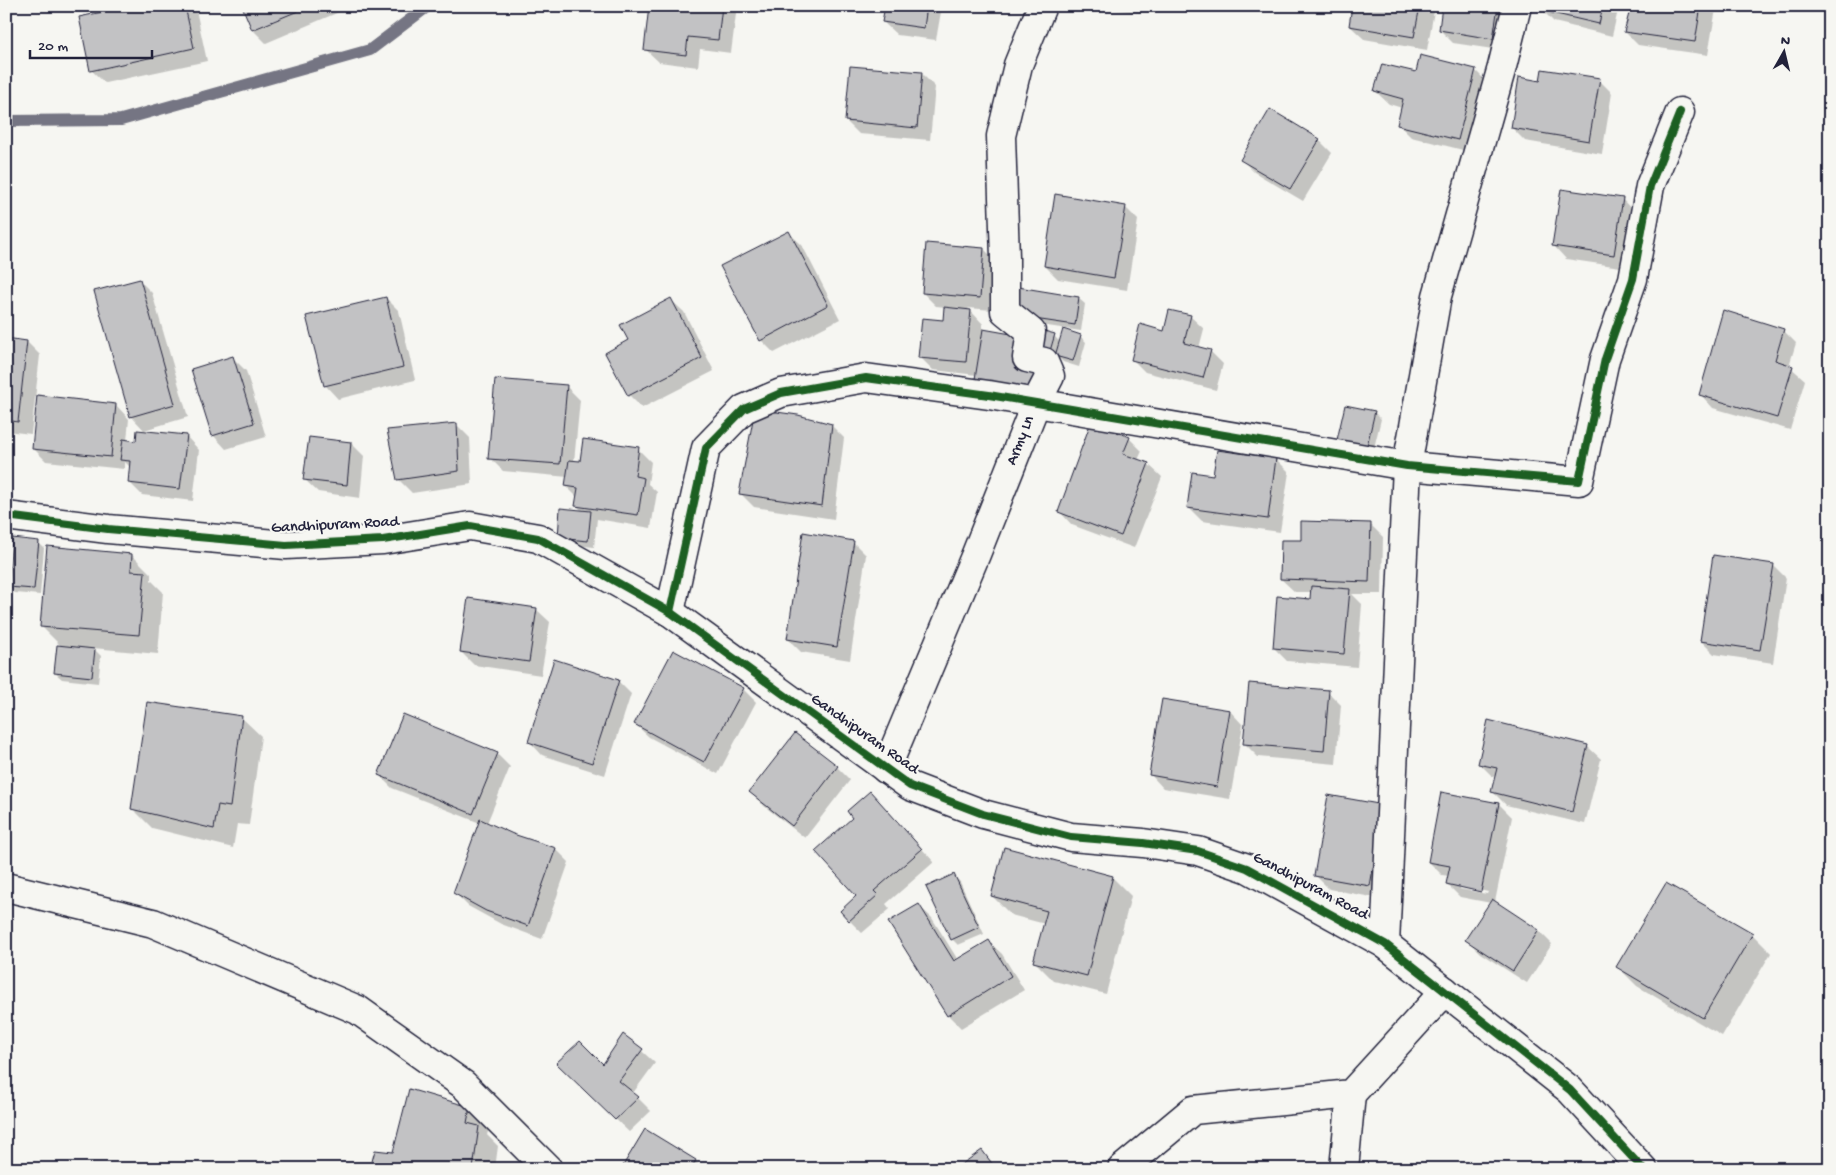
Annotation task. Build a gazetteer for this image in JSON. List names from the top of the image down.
{
  "streets": {
    "street": ["Army Ln", "Gandhipuram Road"]
  },
  "crossings": [
    ["Army Ln", "Gandhipuram Road"]
  ],
  "scale_bar": "20 m",
  "north": "top"
}
